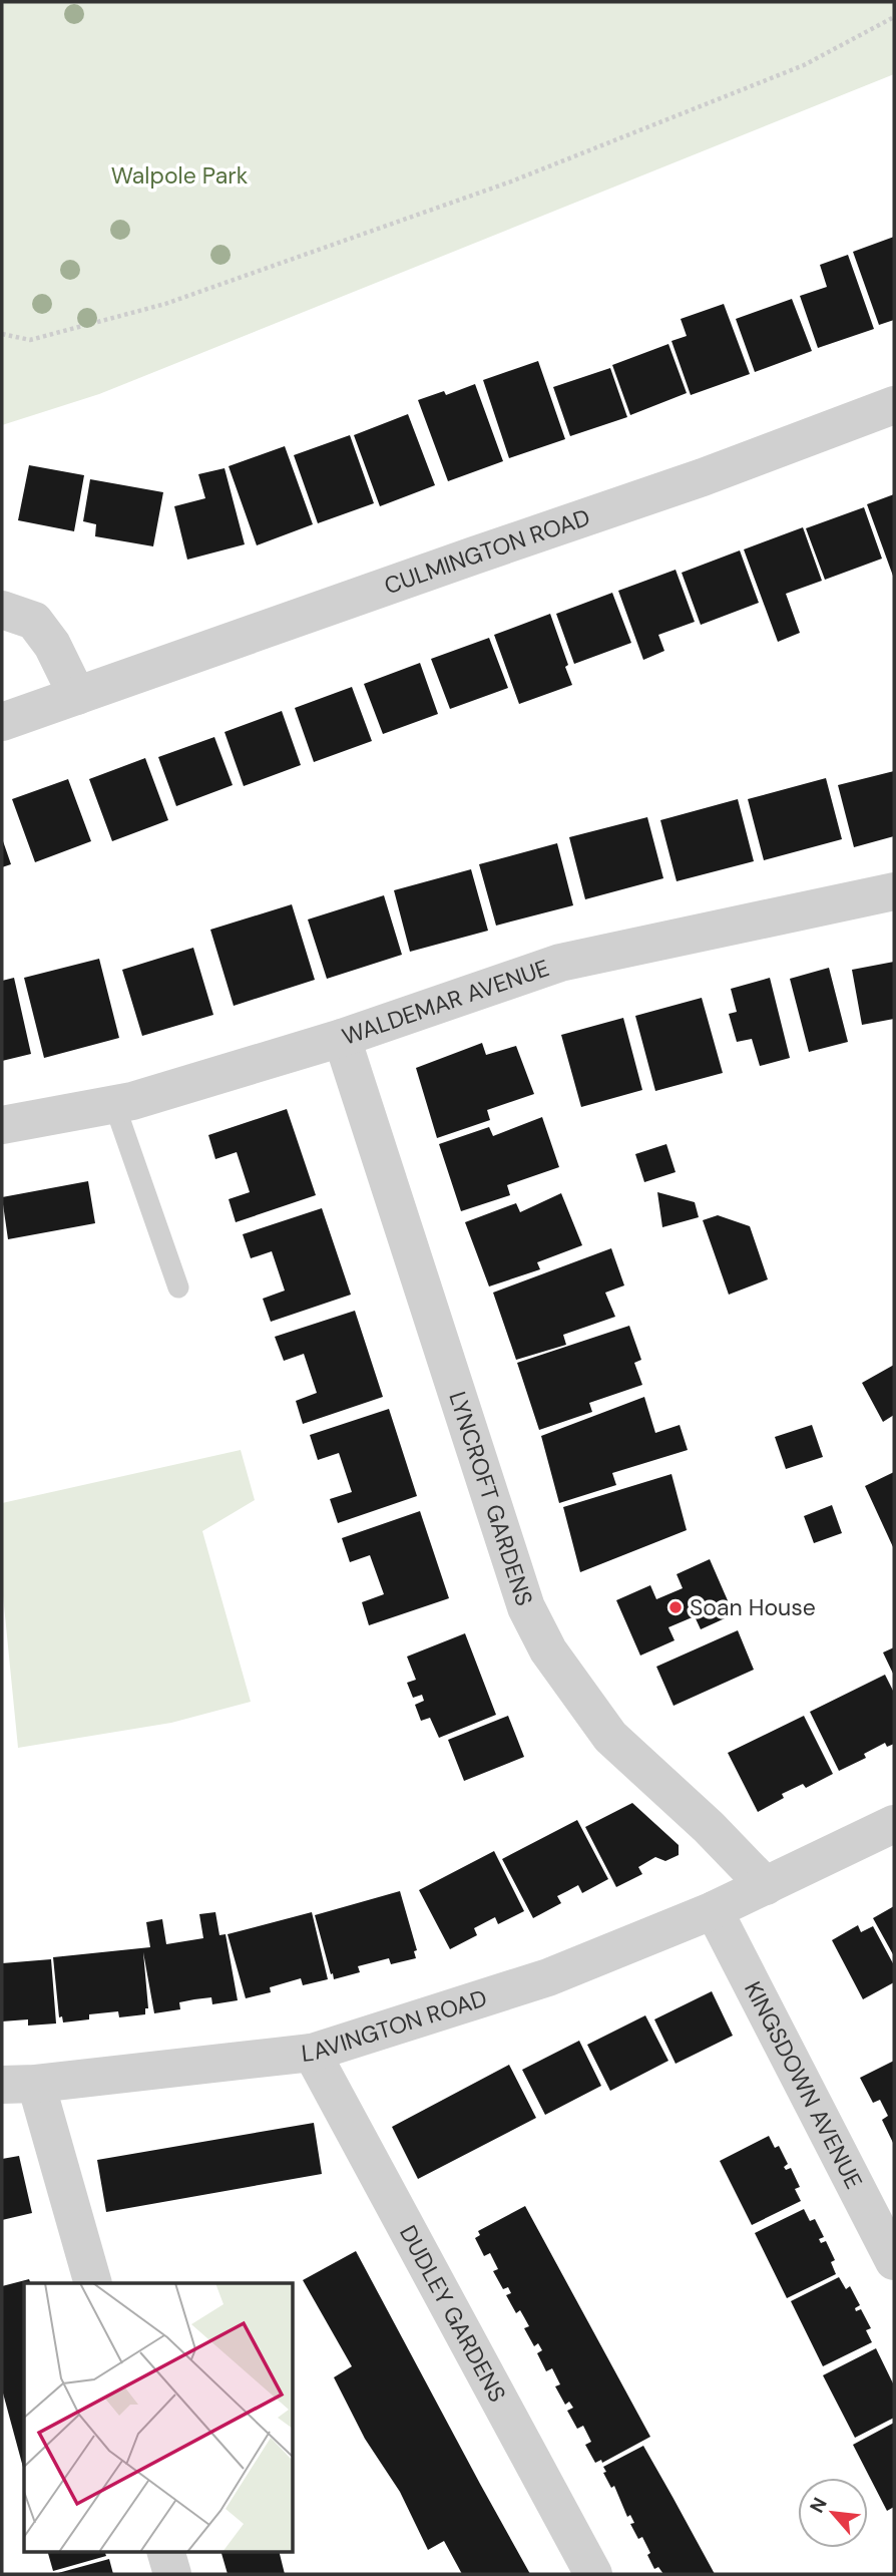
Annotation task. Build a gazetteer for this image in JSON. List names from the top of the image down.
{
  "streets": {
    "street": [
      "CULMINGTON ROAD",
      "WALDEMAR AVENUE",
      "LYNCROFT GARDENS",
      "LAVINGTON ROAD",
      "KINGSDOWN AVENUE",
      "DUDLEY GARDENS"
    ]
  },
  "crossings": [
    ["WALDEMAR AVENUE", "LYNCROFT GARDENS"],
    ["LYNCROFT GARDENS", "LAVINGTON ROAD"],
    ["LAVINGTON ROAD", "KINGSDOWN AVENUE"],
    ["LAVINGTON ROAD", "DUDLEY GARDENS"]
  ],
  "parks": ["Walpole Park"],
  "places": ["Soan House"],
  "north": "top left"
}
